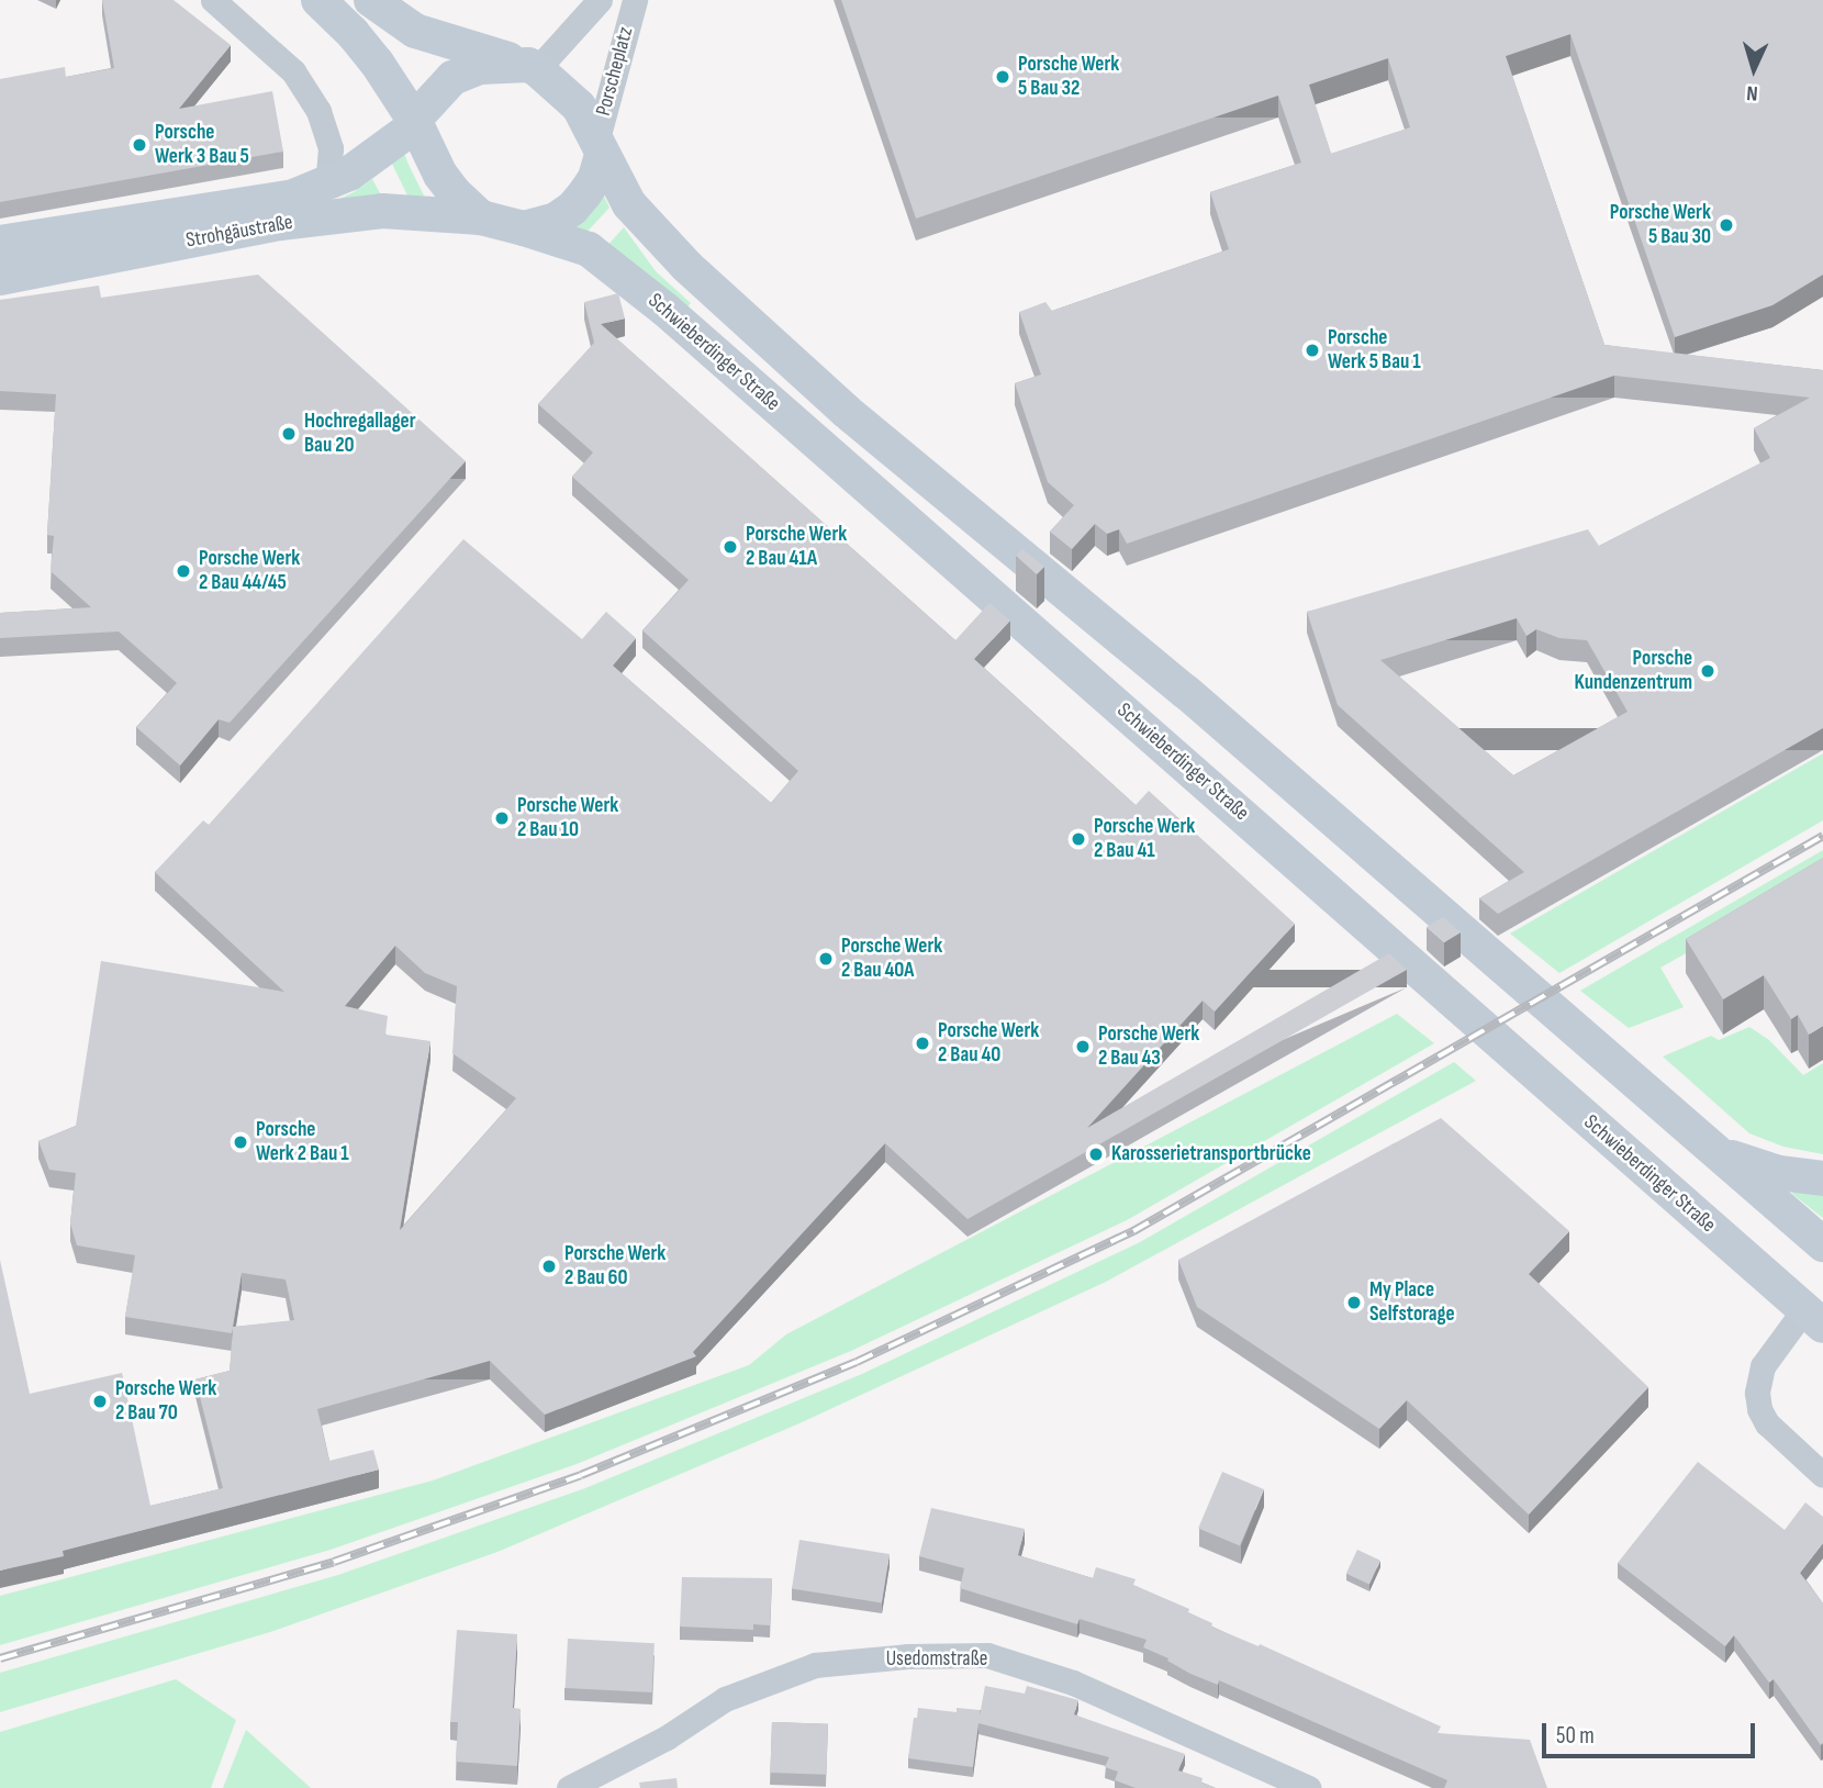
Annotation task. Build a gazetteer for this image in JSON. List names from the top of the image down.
{
  "streets": {
    "main road": ["Porscheplatz", "Strohgäustraße", "Schwieberdinger Straße"],
    "street": ["Usedomstraße"]
  },
  "crossings": [
    ["Porscheplatz", "Strohgäustraße"],
    ["Porscheplatz", "Schwieberdinger Straße"],
    ["Strohgäustraße", "Schwieberdinger Straße"]
  ],
  "places": [
    "Porsche Werk 5 Bau 32",
    "Porsche Werk 3 Bau 5",
    "Porsche Werk 5 Bau 30",
    "Porsche Werk 5 Bau 1",
    "Hochregallager Bau 20",
    "Porsche Werk 2 Bau 41A",
    "Porsche Werk 2 Bau 44/45",
    "Porsche Kundenzentrum",
    "Porsche Werk 2 Bau 10",
    "Porsche Werk 2 Bau 41",
    "Porsche Werk 2 Bau 40A",
    "Porsche Werk 2 Bau 40",
    "Porsche Werk 2 Bau 43",
    "Porsche Werk 2 Bau 1",
    "Karosserietransportbrücke",
    "Porsche Werk 2 Bau 60",
    "My Place Selfstorage",
    "Porsche Werk 2 Bau 70"
  ],
  "scale_bar": "50 m",
  "north": "bottom"
}
